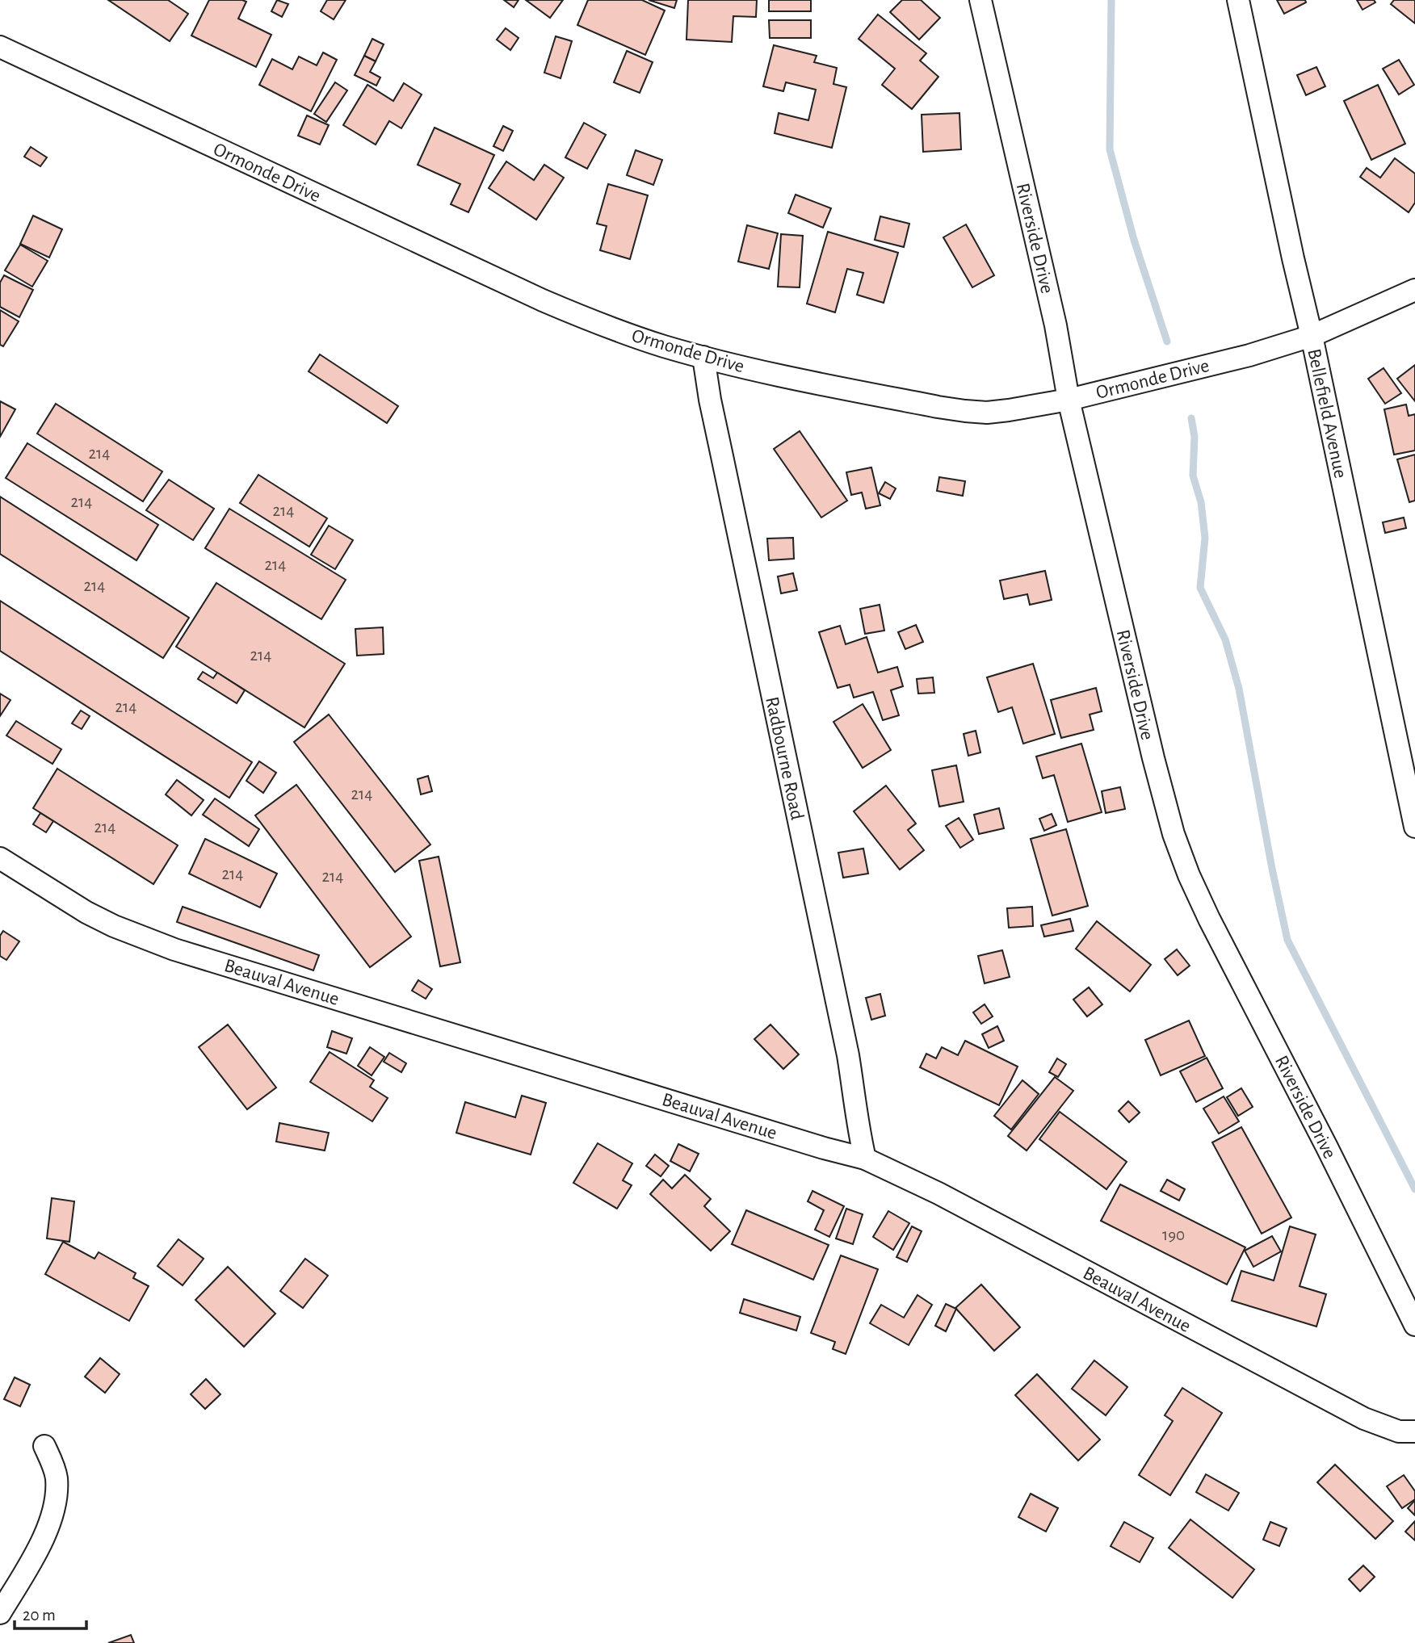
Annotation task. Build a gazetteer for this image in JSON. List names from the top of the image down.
{
  "streets": {
    "street": [
      "Ormonde Drive",
      "Riverside Drive",
      "Bellefield Avenue",
      "Radbourne Road",
      "Beauval Avenue"
    ]
  },
  "crossings": [
    ["Ormonde Drive", "Riverside Drive"],
    ["Ormonde Drive", "Bellefield Avenue"],
    ["Ormonde Drive", "Radbourne Road"],
    ["Radbourne Road", "Beauval Avenue"]
  ],
  "house_numbers": [
    "214",
    "214",
    "214",
    "214",
    "214",
    "214",
    "214",
    "214",
    "214",
    "214",
    "214",
    "190"
  ],
  "scale_bar": "20 m"
}
